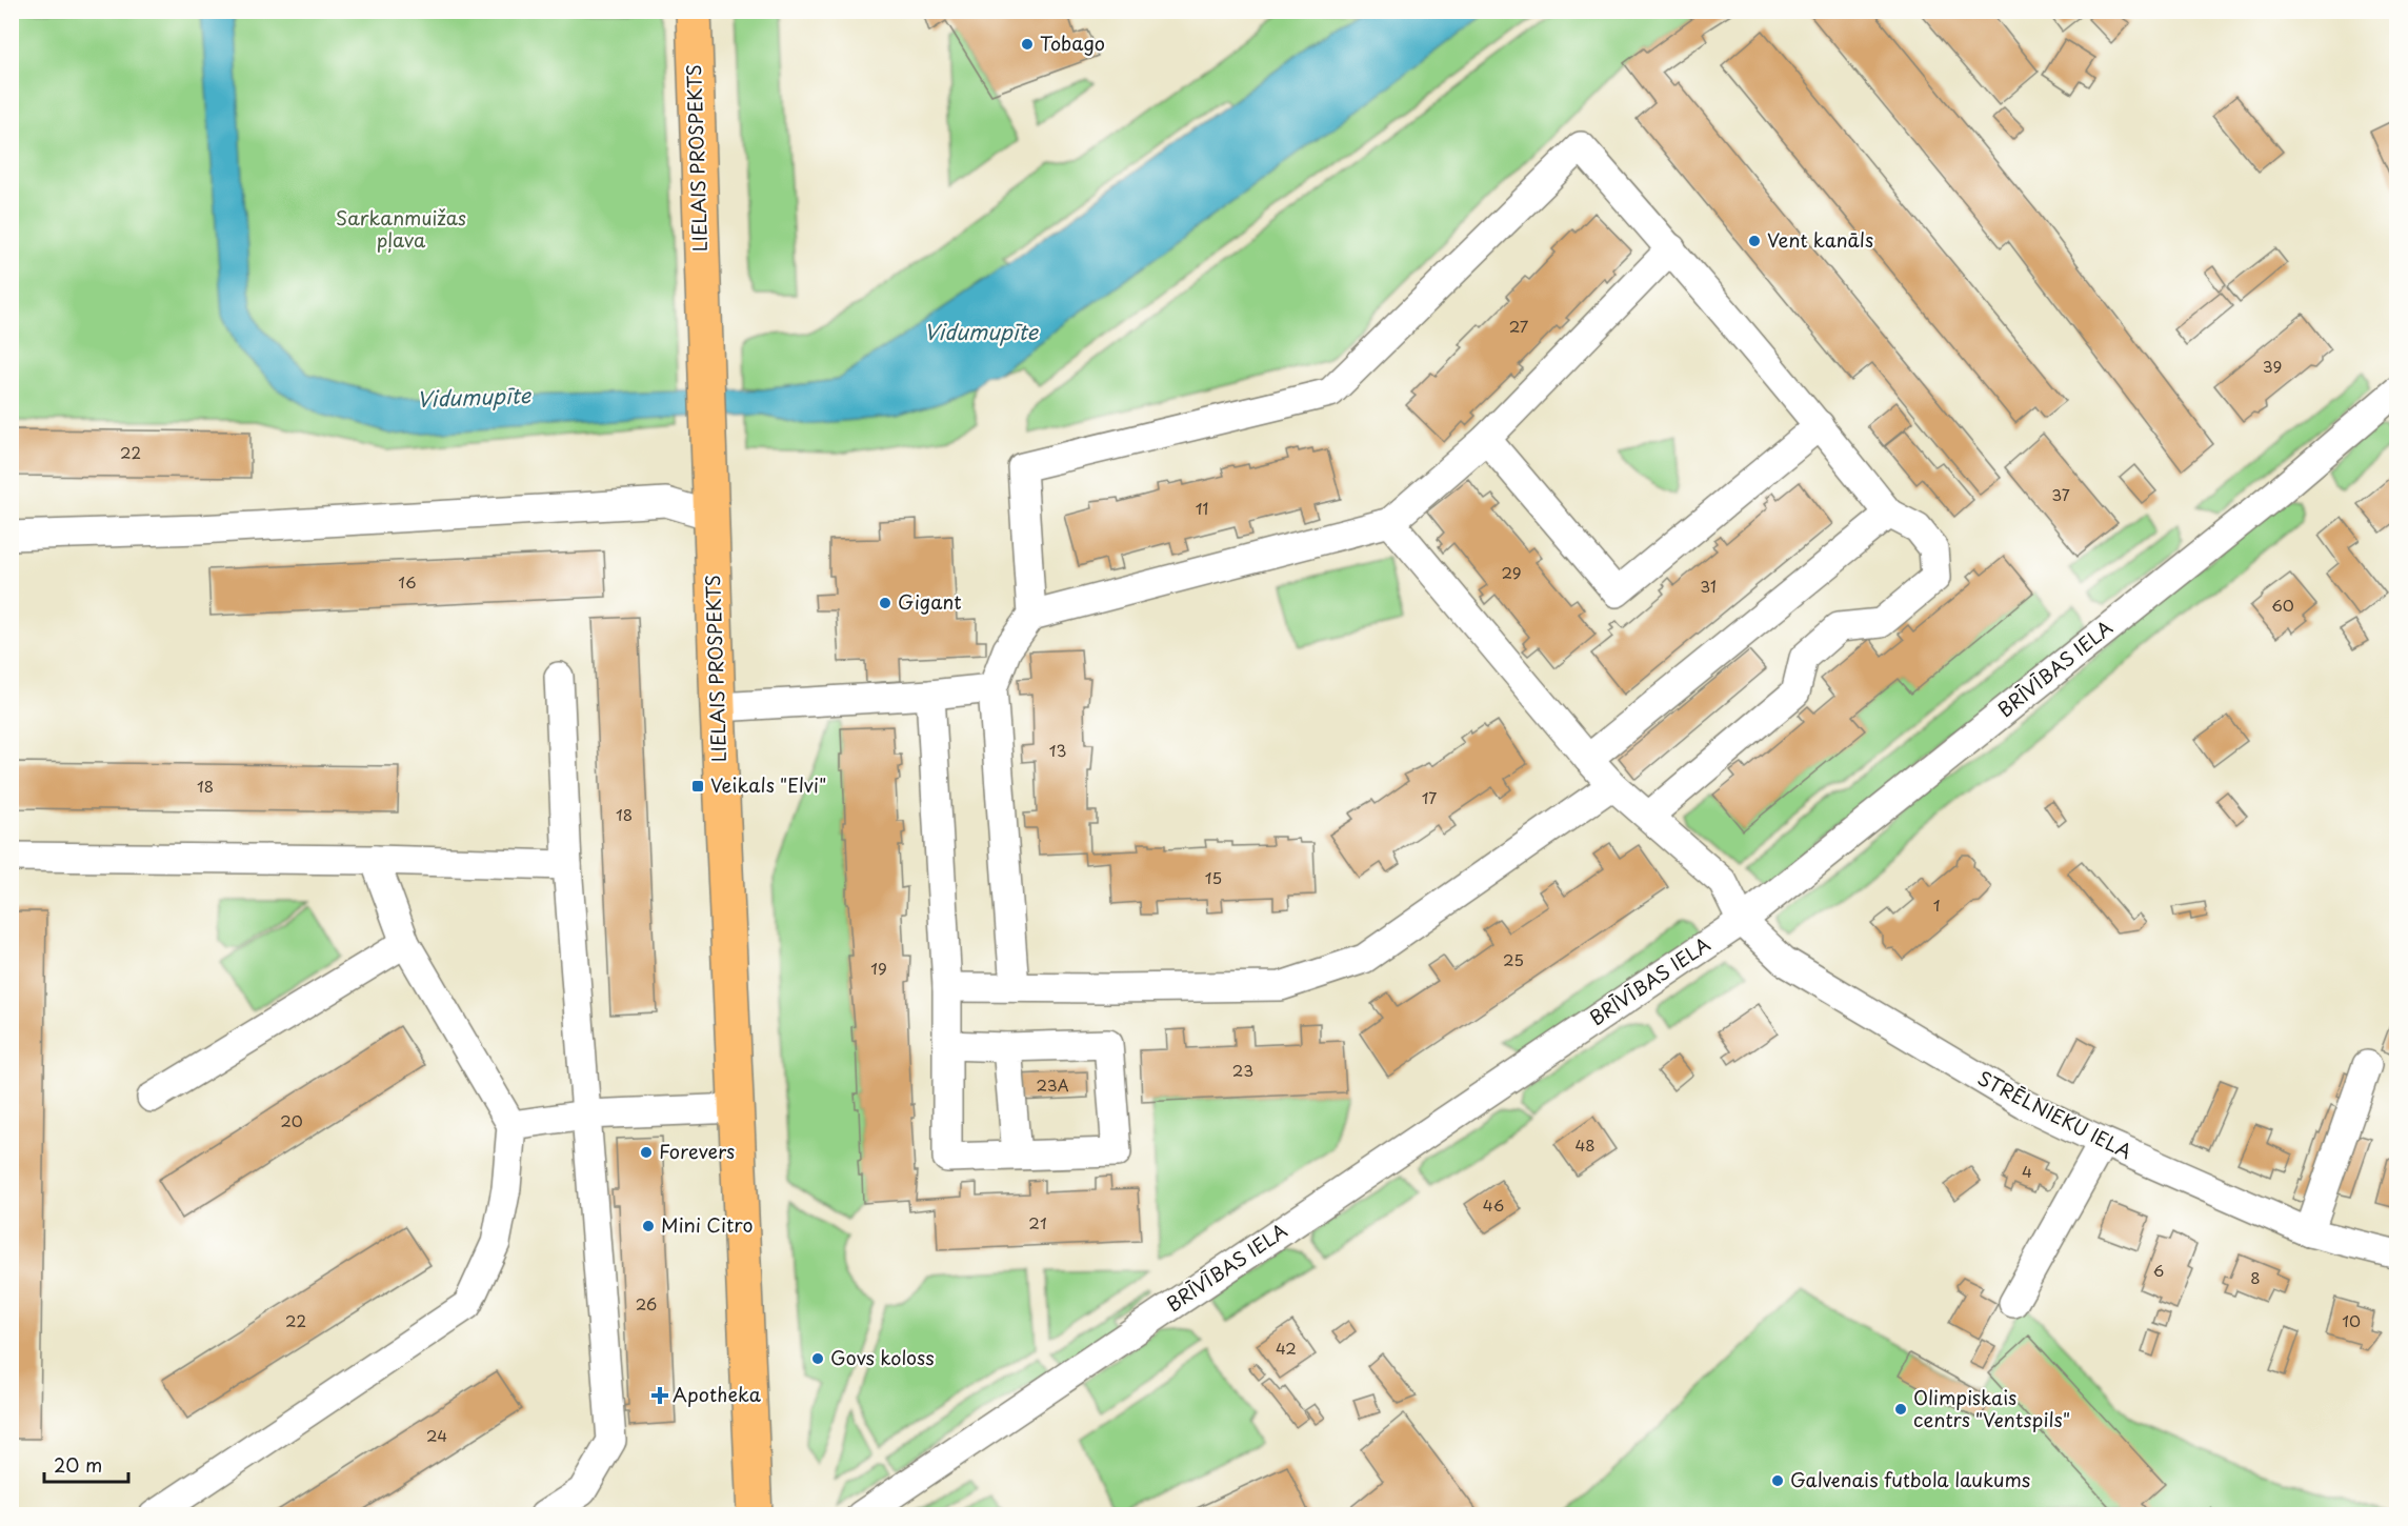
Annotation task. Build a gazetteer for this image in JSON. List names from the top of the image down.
{
  "streets": {
    "main road": ["LIELAIS PROSPEKTS"],
    "street": ["BRĪVĪBAS IELA", "STRĒLNIEKU IELA"]
  },
  "crossings": [
    ["BRĪVĪBAS IELA", "STRĒLNIEKU IELA"]
  ],
  "water": ["Vidumupīte"],
  "parks": ["Sarkanmuižas pļava"],
  "places": {
    "other": [
      "Tobago",
      "Vent kanāls",
      "Gigant",
      "Forevers",
      "Mini Citro",
      "Govs koloss",
      "Olimpiskais centrs \"Ventspils\"",
      "Galvenais futbola laukums"
    ],
    "transit": ["Veikals \"Elvi\""],
    "health": ["Apotheka"]
  },
  "house_numbers": [
    "27",
    "39",
    "22",
    "37",
    "11",
    "29",
    "16",
    "31",
    "60",
    "13",
    "18",
    "17",
    "18",
    "15",
    "1",
    "25",
    "19",
    "23",
    "23A",
    "20",
    "48",
    "4",
    "46",
    "21",
    "6",
    "8",
    "26",
    "22",
    "10",
    "42",
    "24"
  ],
  "scale_bar": "20 m"
}
